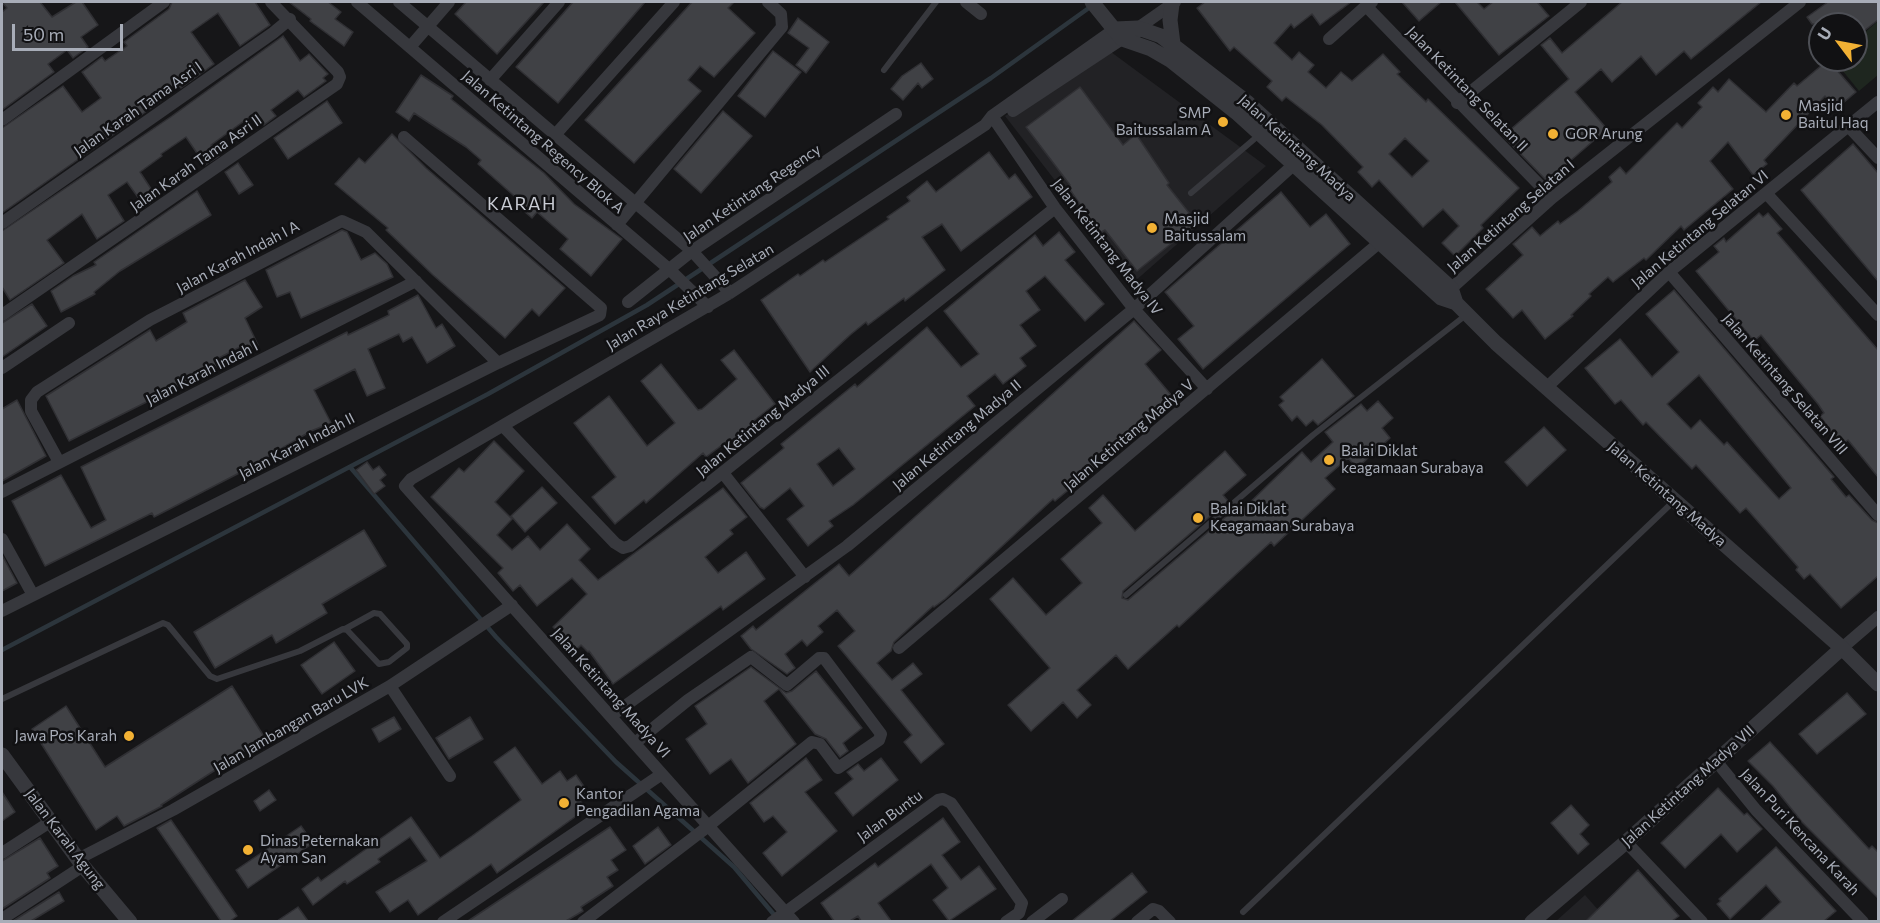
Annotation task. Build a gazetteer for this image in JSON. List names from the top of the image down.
{
  "streets": {
    "street": [
      "Jalan Ketintang Selatan II",
      "Jalan Karah Tama Asri I",
      "Jalan Ketintang Regency Blok A",
      "Jalan Ketintang Madya",
      "Jalan Karah Tama Asri II",
      "Jalan Ketintang Regency",
      "Jalan Ketintang Selatan I",
      "Jalan Ketintang Selatan VI",
      "Jalan Ketintang Madya IV",
      "Jalan Karah Indah I A",
      "Jalan Raya Ketintang Selatan",
      "Jalan Karah Indah I",
      "Jalan Ketintang Selatan VIII",
      "Jalan Ketintang Madya III",
      "Jalan Ketintang Madya II",
      "Jalan Ketintang Madya V",
      "Jalan Karah Indah II",
      "Jalan Ketintang Madya VI",
      "Jalan Jambangan Baru LVK",
      "Jalan Ketintang Madya VII",
      "Jalan Buntu",
      "Jalan Puri Kencana Karah",
      "Jalan Karah Agung"
    ]
  },
  "crossings": [
    ["Jalan Ketintang Selatan II", "Jalan Ketintang Selatan I"],
    ["Jalan Karah Tama Asri I", "Jalan Karah Tama Asri II"],
    ["Jalan Ketintang Regency Blok A", "Jalan Ketintang Regency"],
    ["Jalan Ketintang Regency Blok A", "Jalan Raya Ketintang Selatan"],
    ["Jalan Ketintang Madya", "Jalan Ketintang Selatan I"],
    ["Jalan Ketintang Madya", "Jalan Ketintang Selatan VI"],
    ["Jalan Ketintang Madya", "Jalan Raya Ketintang Selatan"],
    ["Jalan Ketintang Madya", "Jalan Ketintang Madya II"],
    ["Jalan Ketintang Madya", "Jalan Ketintang Madya V"],
    ["Jalan Ketintang Madya", "Jalan Ketintang Madya VII"],
    ["Jalan Ketintang Selatan VI", "Jalan Ketintang Selatan VIII"],
    ["Jalan Ketintang Madya IV", "Jalan Raya Ketintang Selatan"],
    ["Jalan Ketintang Madya IV", "Jalan Ketintang Madya III"],
    ["Jalan Ketintang Madya IV", "Jalan Ketintang Madya II"],
    ["Jalan Ketintang Madya IV", "Jalan Ketintang Madya V"],
    ["Jalan Karah Indah I A", "Jalan Karah Indah I"],
    ["Jalan Karah Indah I A", "Jalan Karah Indah II"],
    ["Jalan Raya Ketintang Selatan", "Jalan Ketintang Madya III"],
    ["Jalan Raya Ketintang Selatan", "Jalan Ketintang Madya VI"],
    ["Jalan Ketintang Madya II", "Jalan Ketintang Madya VI"],
    ["Jalan Ketintang Madya VI", "Jalan Jambangan Baru LVK"],
    ["Jalan Ketintang Madya VI", "Jalan Buntu"],
    ["Jalan Jambangan Baru LVK", "Jalan Karah Agung"],
    ["Jalan Ketintang Madya VII", "Jalan Puri Kencana Karah"]
  ],
  "districts": ["KARAH"],
  "places": [
    "Masjid Baitul Haq",
    "SMP Baitussalam A",
    "GOR Arung",
    "Masjid Baitussalam",
    "Balai Diklat keagamaan Surabaya",
    "Balai Diklat Keagamaan Surabaya",
    "Jawa Pos Karah",
    "Kantor Pengadilan Agama",
    "Dinas Peternakan Ayam San"
  ],
  "scale_bar": "50 m",
  "north": "top left"
}
